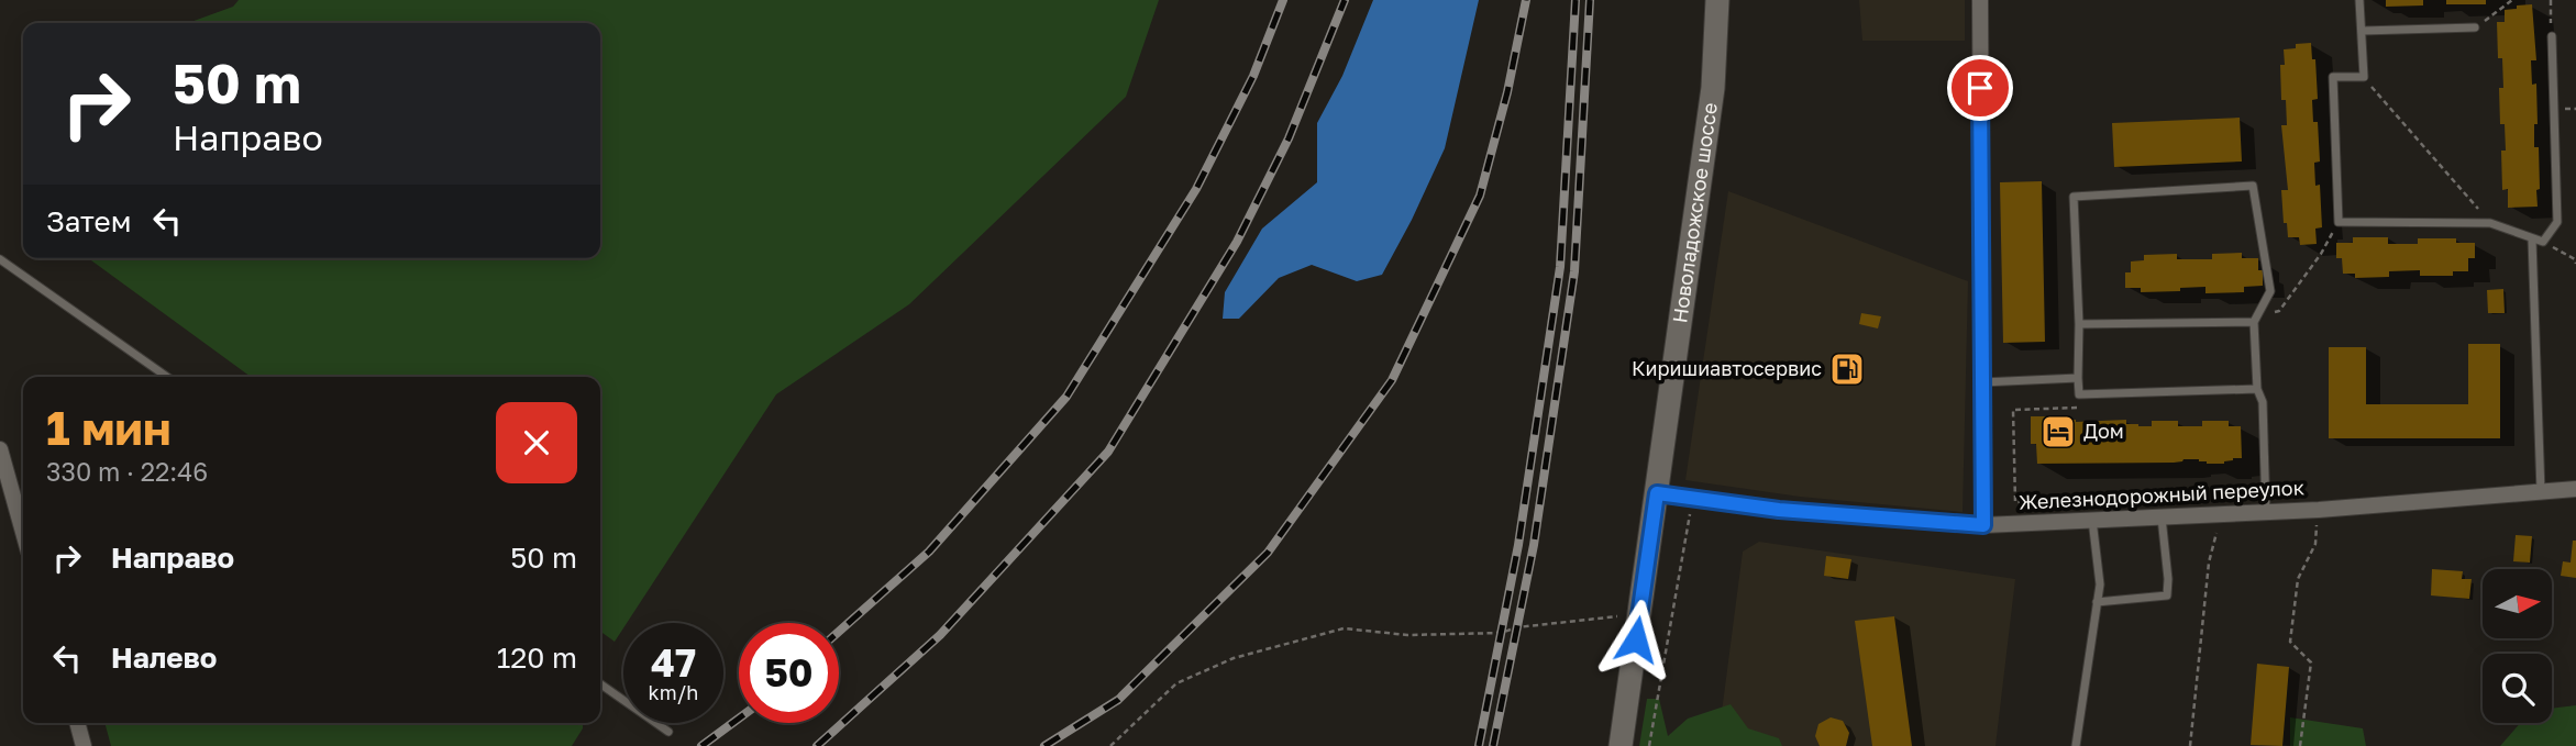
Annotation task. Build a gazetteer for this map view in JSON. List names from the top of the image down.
{
  "streets": {
    "main road": ["Новоладожское шоссе"],
    "street": ["Железнодорожный переулок"]
  },
  "crossings": [
    ["Новоладожское шоссе", "Железнодорожный переулок"]
  ],
  "places": {
    "fuel station": ["Киришиавтосервис"],
    "hotel": ["Дом"]
  },
  "north": "right",
  "page": {
    "turn": ["50 m", "Направо"],
    "then": "Затем",
    "heading": ["1 мин", "330 m · 22:46"],
    "list": [
      {
        "name": "Направо",
        "value": "50 m"
      },
      {
        "name": "Налево",
        "value": "120 m"
      }
    ],
    "speed": "47 km/h",
    "limit": "50"
  }
}
